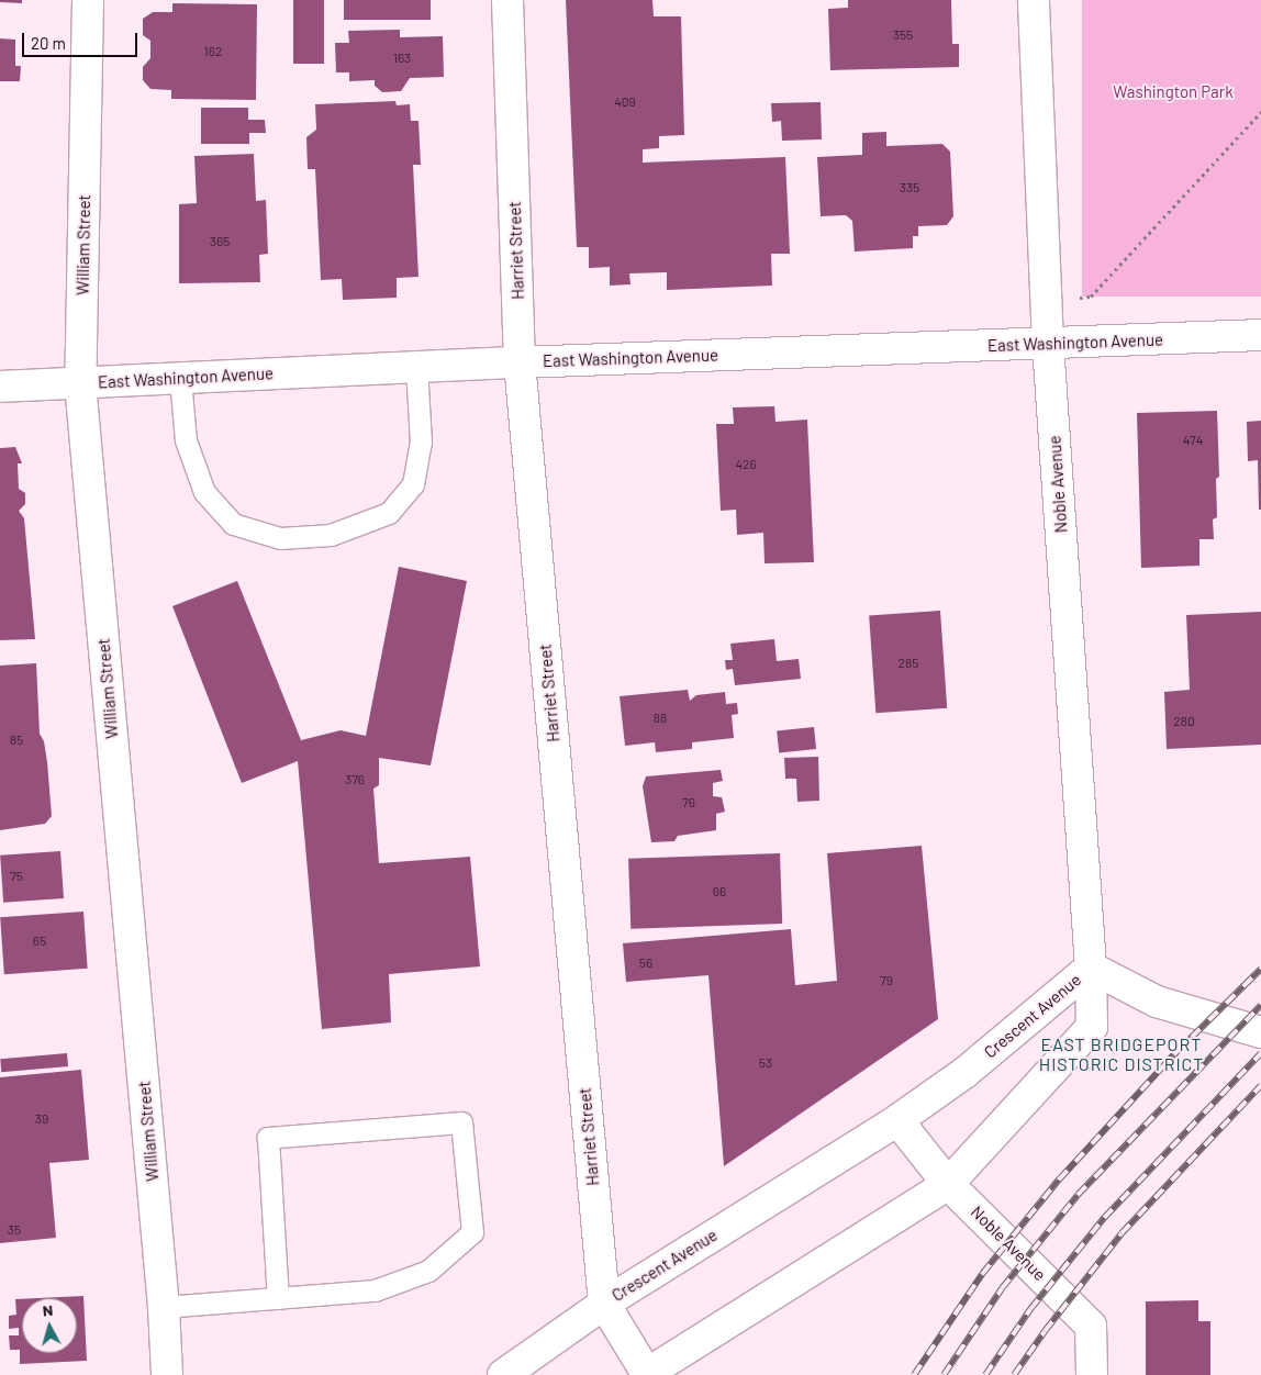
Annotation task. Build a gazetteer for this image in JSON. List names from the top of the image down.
{
  "streets": {
    "main road": [
      "William Street",
      "Harriet Street",
      "East Washington Avenue",
      "Noble Avenue",
      "Crescent Avenue"
    ]
  },
  "crossings": [
    ["William Street", "East Washington Avenue"],
    ["Harriet Street", "East Washington Avenue"],
    ["Harriet Street", "Crescent Avenue"],
    ["East Washington Avenue", "Noble Avenue"],
    ["Noble Avenue", "Crescent Avenue"]
  ],
  "districts": ["EAST BRIDGEPORT HISTORIC DISTRICT"],
  "parks": ["Washington Park"],
  "house_numbers": [
    "355",
    "162",
    "163",
    "409",
    "335",
    "365",
    "474",
    "426",
    "285",
    "88",
    "280",
    "85",
    "376",
    "76",
    "75",
    "66",
    "65",
    "56",
    "79",
    "53",
    "39",
    "35"
  ],
  "scale_bar": "20 m",
  "north": "top"
}
